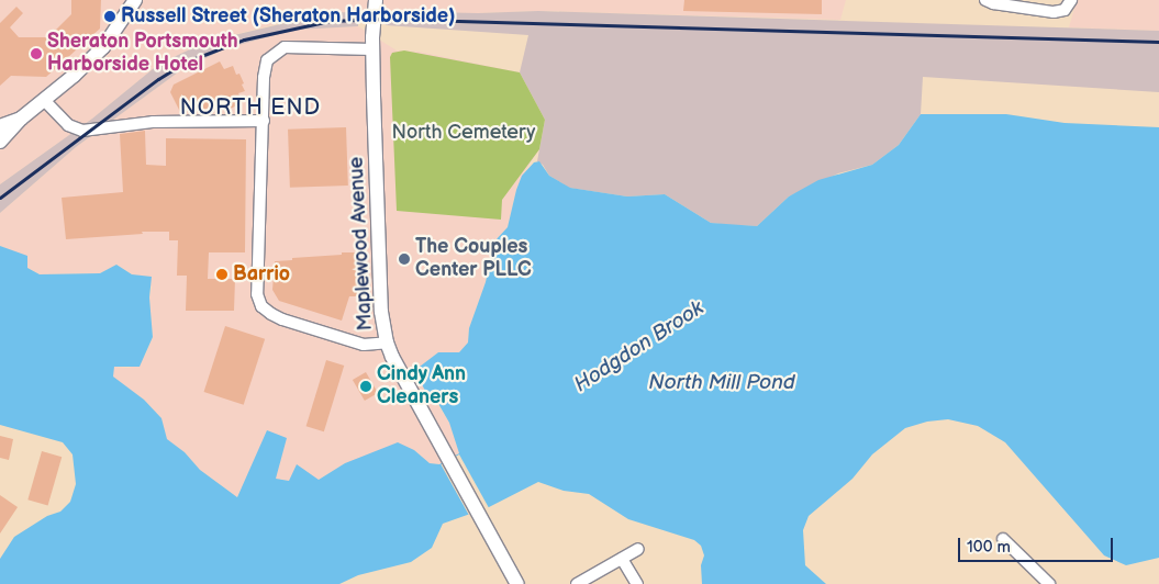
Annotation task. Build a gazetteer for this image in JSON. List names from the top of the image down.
{
  "streets": {
    "street": ["Maplewood Avenue"]
  },
  "districts": ["NORTH END"],
  "water": ["Hodgdon Brook", "North Mill Pond"],
  "parks": ["North Cemetery"],
  "places": [
    "Russell Street (Sheraton Harborside)",
    "Sheraton Portsmouth Harborside Hotel",
    "The Couples Center PLLC",
    "Barrio",
    "Cindy Ann Cleaners"
  ],
  "scale_bar": "100 m"
}
